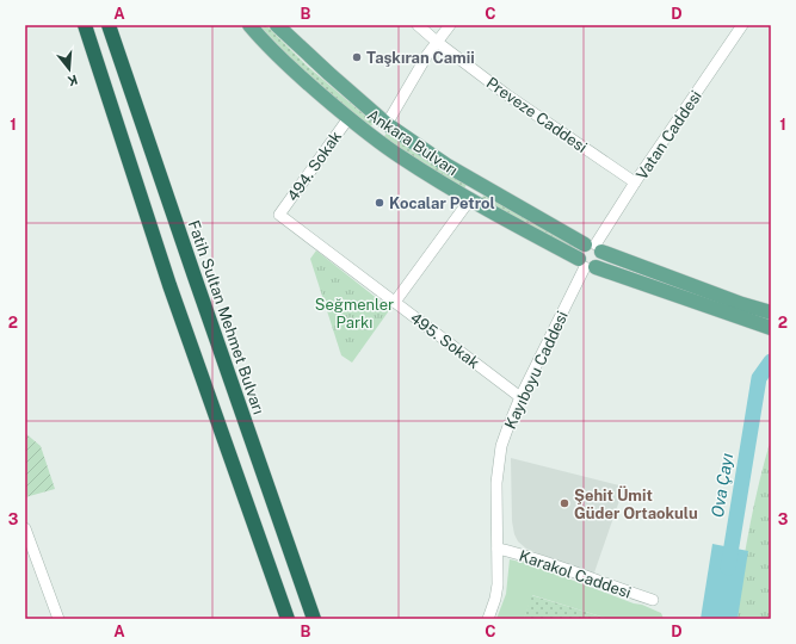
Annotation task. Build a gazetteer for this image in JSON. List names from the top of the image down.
{
  "streets": {
    "highway": ["Fatih Sultan Mehmet Bulvarı"],
    "main road": ["Ankara Bulvarı"],
    "street": [
      "Preveze Caddesi",
      "Vatan Caddesi",
      "494. Sokak",
      "495. Sokak",
      "Kayıboyu Caddesi",
      "Karakol Caddesi"
    ]
  },
  "crossings": [
    ["Preveze Caddesi", "Vatan Caddesi"],
    ["Vatan Caddesi", "Ankara Bulvarı"],
    ["Ankara Bulvarı", "494. Sokak"],
    ["Ankara Bulvarı", "Kayıboyu Caddesi"],
    ["494. Sokak", "495. Sokak"],
    ["495. Sokak", "Kayıboyu Caddesi"],
    ["Kayıboyu Caddesi", "Karakol Caddesi"]
  ],
  "water": ["Ova Çayı"],
  "parks": ["Seğmenler Parkı"],
  "places": ["Taşkıran Camii", "Kocalar Petrol", "Şehit Ümit Güder Ortaokulu"],
  "north": "bottom",
  "grid": {
    "columns": [
      "A",
      "B",
      "C",
      "D"
    ],
    "rows": ["1", "2", "3"]
  }
}
